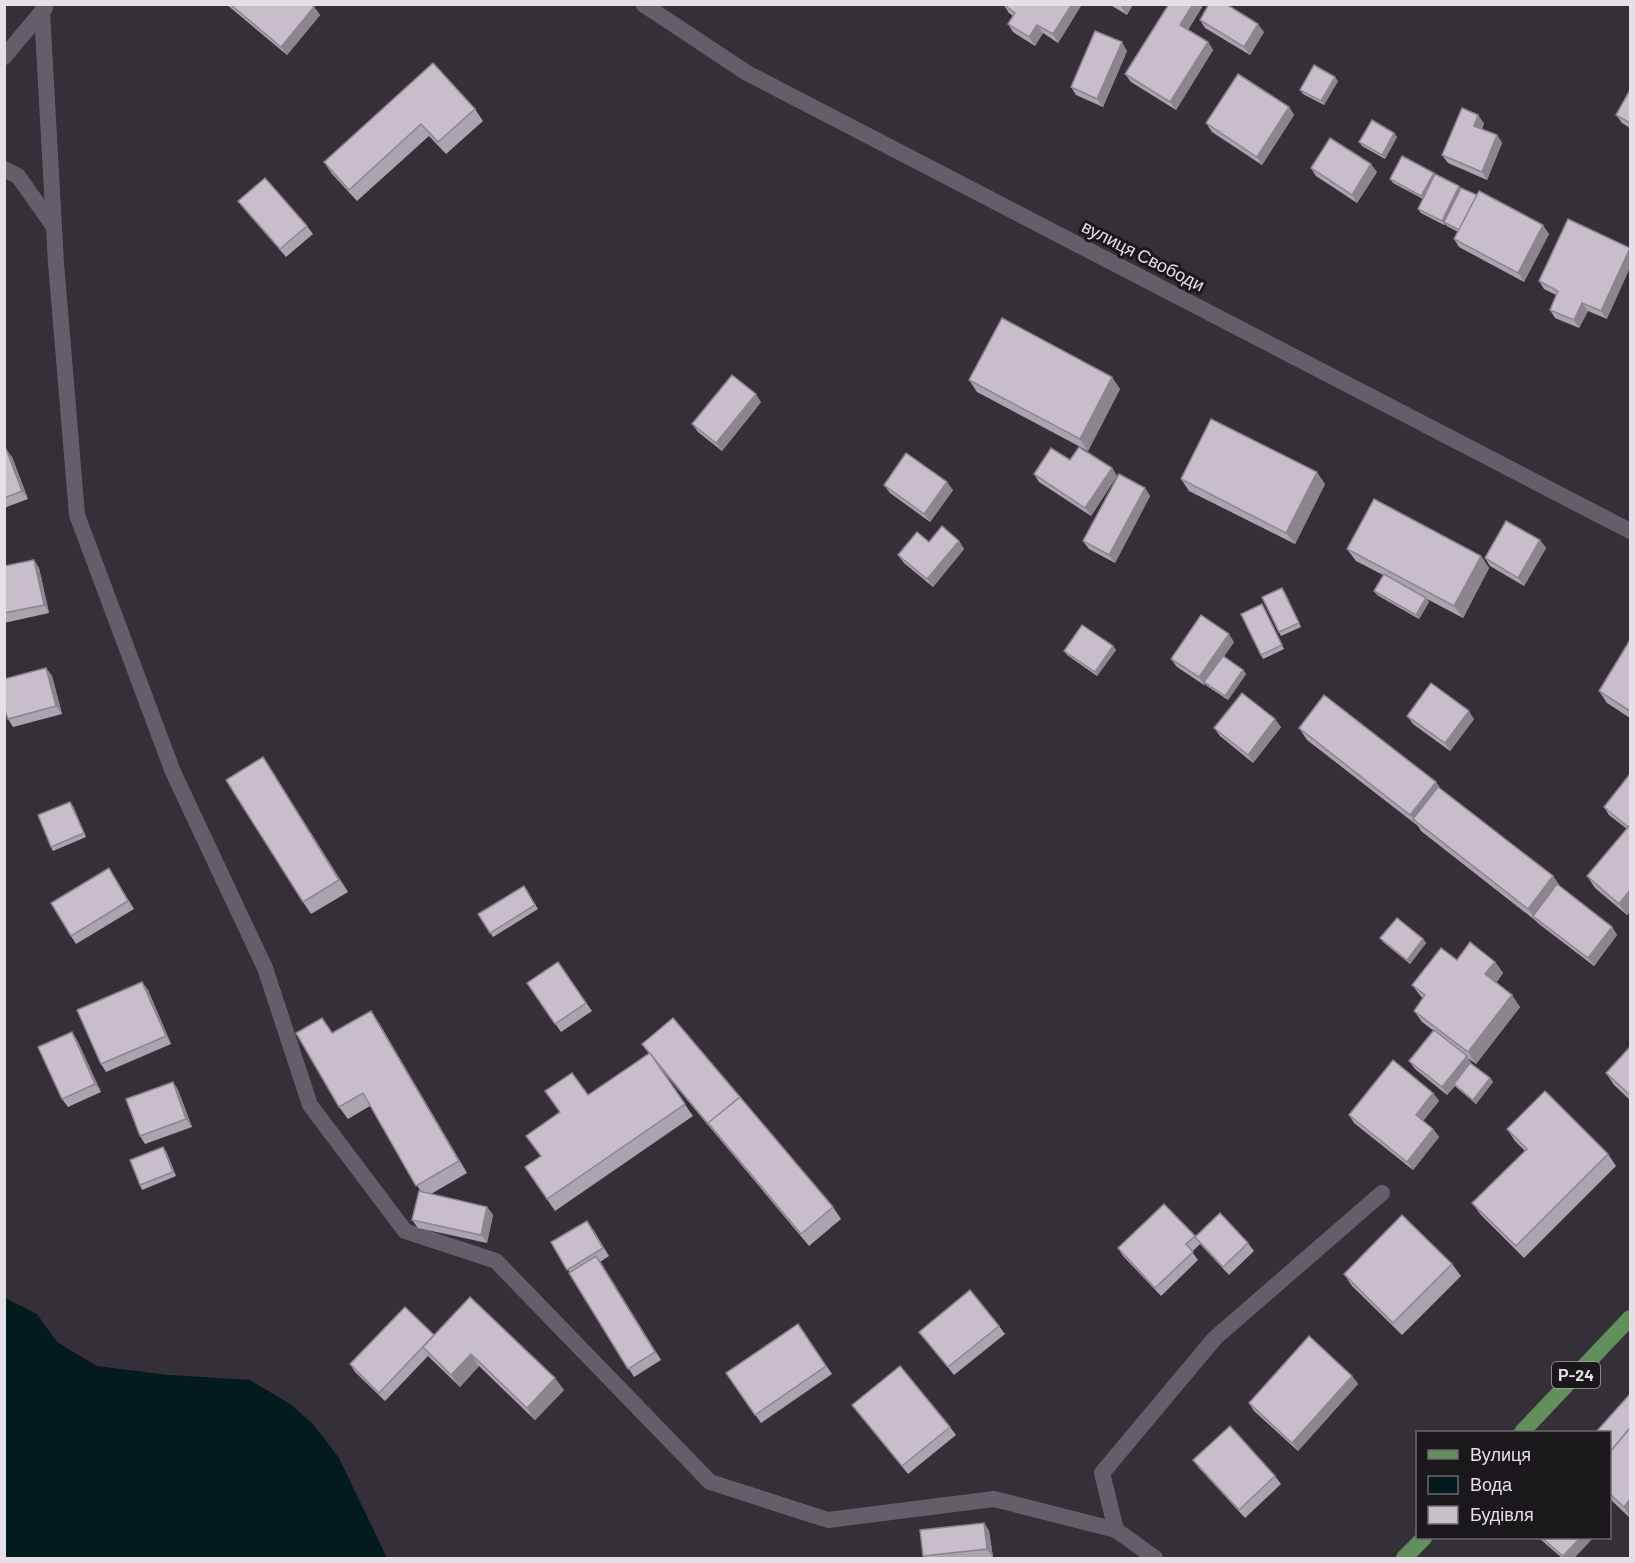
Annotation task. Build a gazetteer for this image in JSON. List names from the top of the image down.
{
  "streets": {
    "main road": ["Р-24"],
    "street": ["вулиця Свободи"]
  },
  "legend": ["Вулиця", "Вода", "Будівля"]
}
